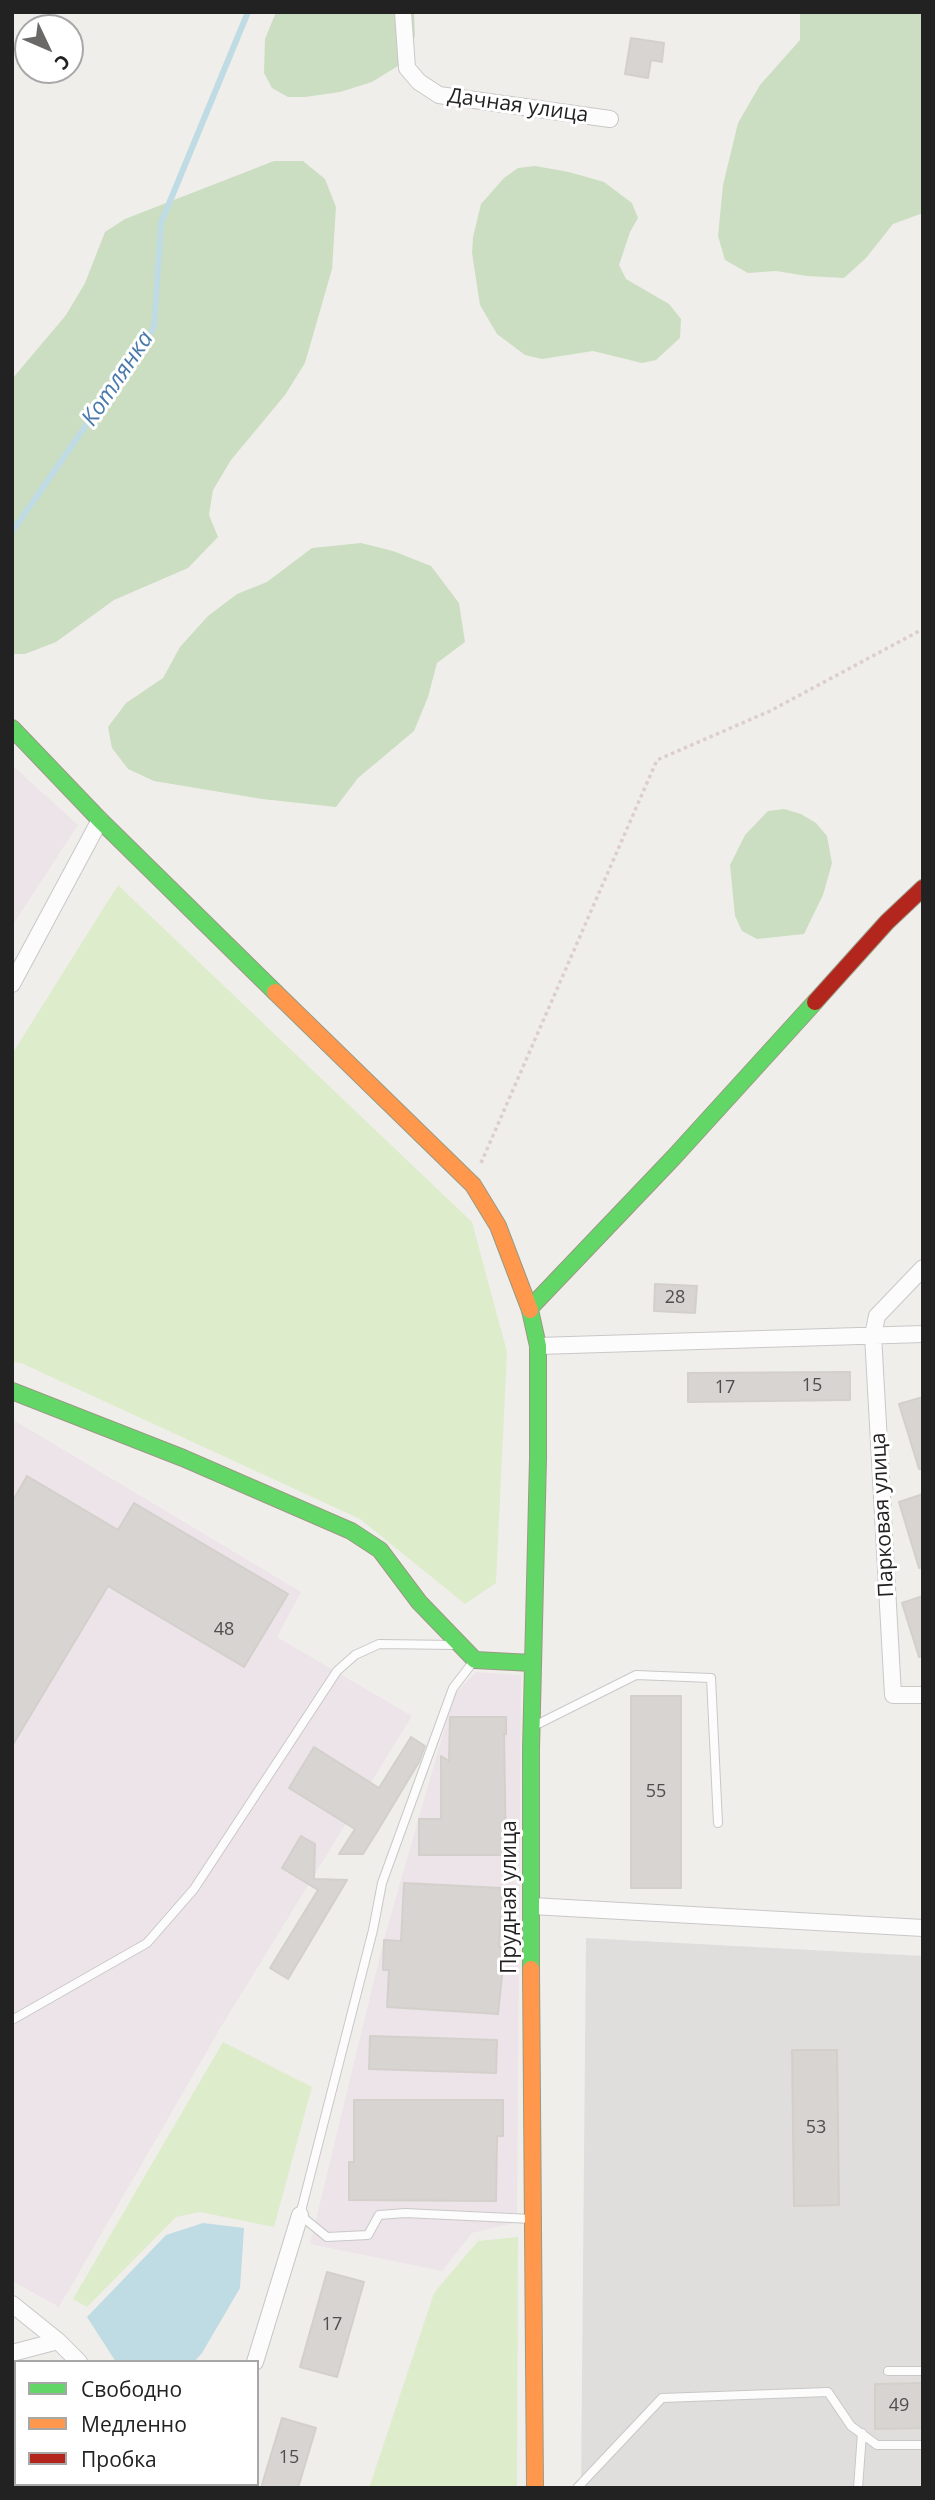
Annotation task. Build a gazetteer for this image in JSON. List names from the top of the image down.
{
  "streets": {
    "street": ["Дачная улица", "Парковая улица", "Прудная улица"]
  },
  "water": ["Котлянка"],
  "house_numbers": [
    "28",
    "15",
    "17",
    "48",
    "55",
    "53",
    "17",
    "49",
    "15"
  ],
  "legend": ["Свободно", "Медленно", "Пробка"],
  "north": "bottom right"
}
